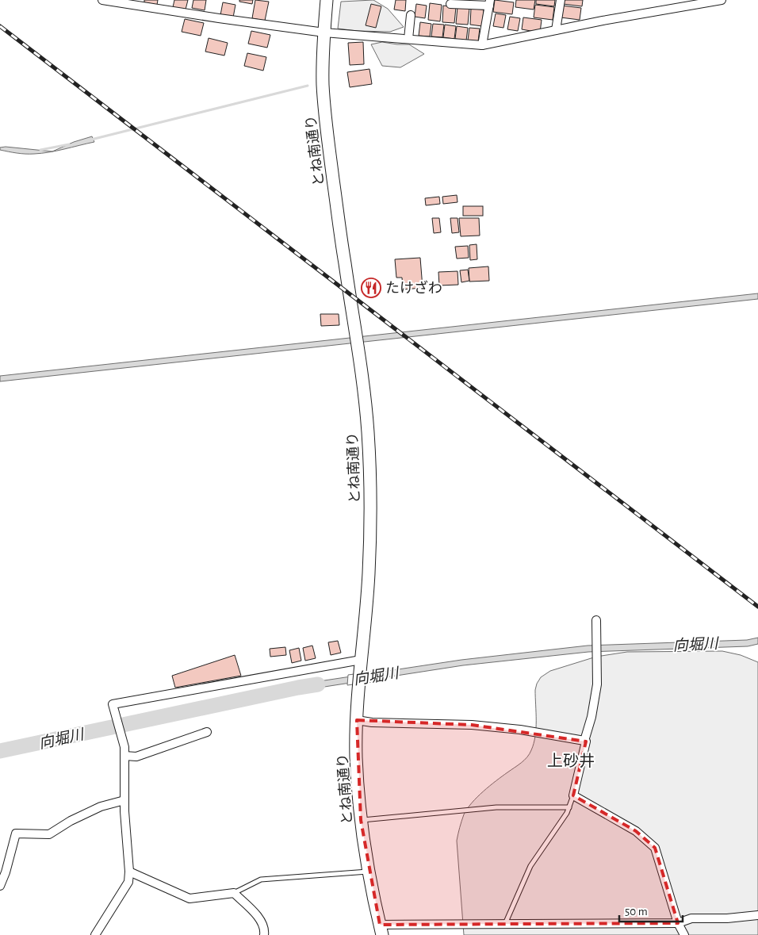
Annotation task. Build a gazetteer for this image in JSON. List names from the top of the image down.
{
  "streets": {
    "main road": ["とね南通り"]
  },
  "districts": ["上砂井"],
  "water": ["向堀川"],
  "places": {
    "restaurant": ["たけざわ"]
  },
  "scale_bar": "50 m"
}
